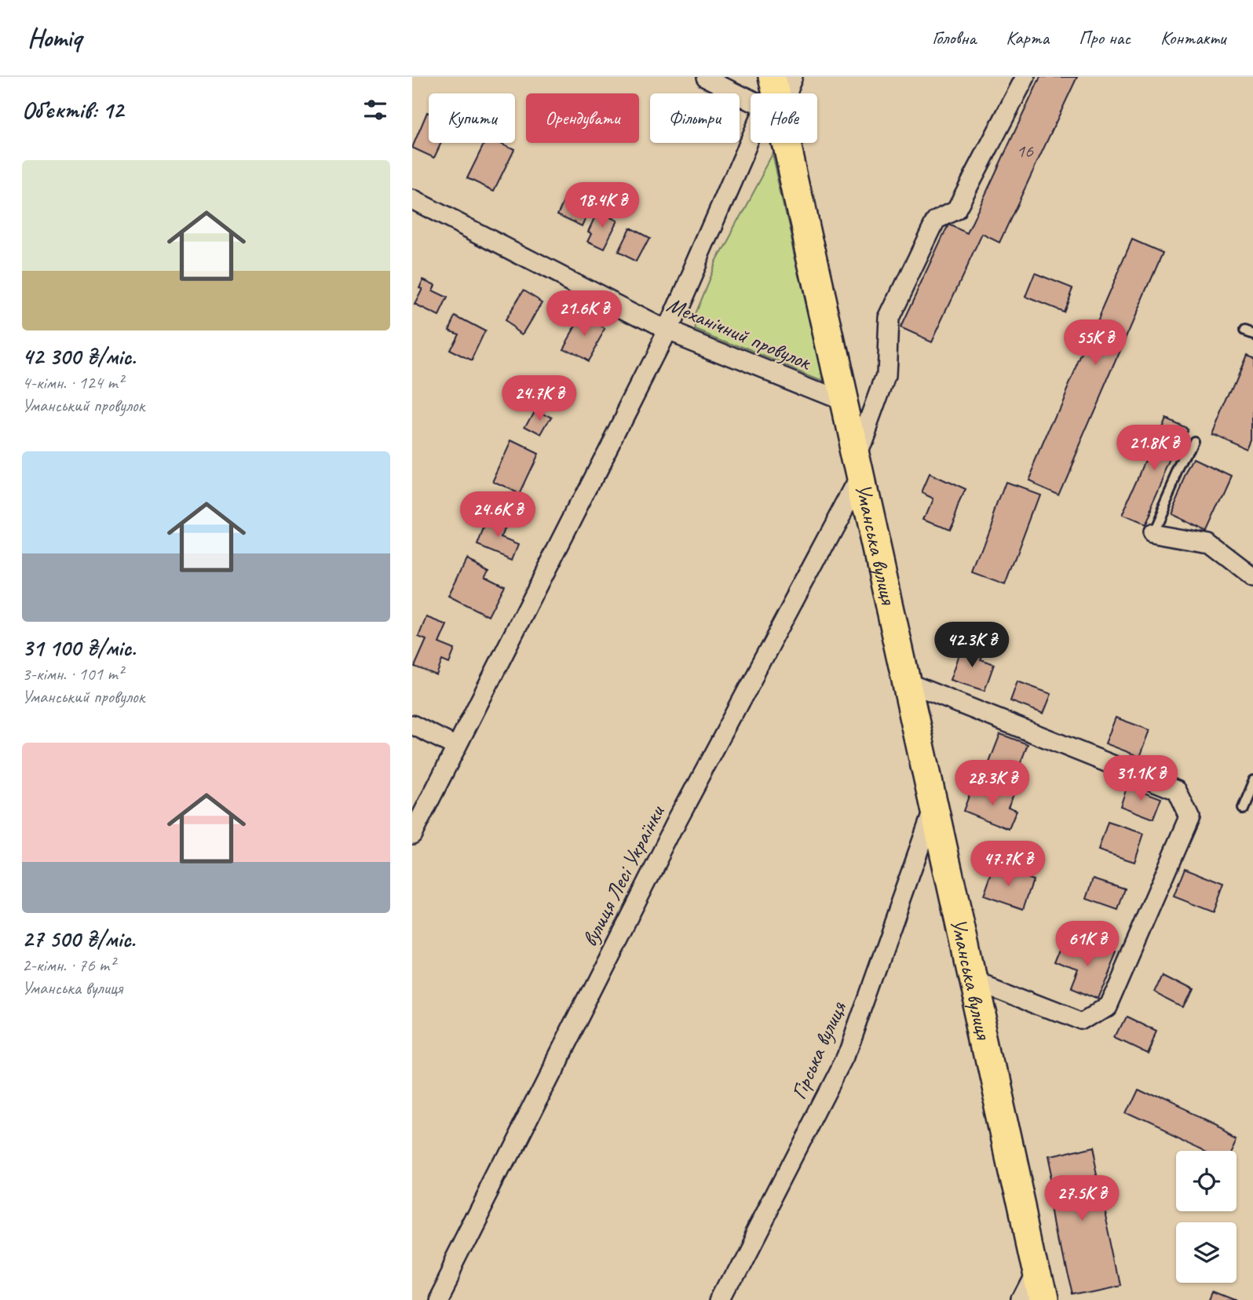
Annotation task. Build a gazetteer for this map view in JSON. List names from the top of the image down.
{
  "streets": {
    "main road": ["Уманська вулиця"],
    "street": ["Механічний провулок", "вулиця Лесі Українки", "Гірська вулиця"]
  },
  "crossings": [
    ["Механічний провулок", "Уманська вулиця"],
    ["Уманська вулиця", "вулиця Лесі Українки"],
    ["Уманська вулиця", "Гірська вулиця"]
  ],
  "house_numbers": ["16"],
  "page": {
    "header": "Homiq",
    "nav": [
      "Головна",
      "Карта",
      "Про нас",
      "Контакти"
    ],
    "heading": "Об’єктів: 12",
    "chip": [
      "Купити",
      "Орендувати",
      "Фільтри",
      "Нове"
    ],
    "list": [
      {
        "name": "42 300 ₴/міс.",
        "note": "4-кімн. · 124 m² · Уманський провулок"
      },
      {
        "name": "31 100 ₴/міс.",
        "note": "3-кімн. · 101 m² · Уманський провулок"
      },
      {
        "name": "27 500 ₴/міс.",
        "note": "2-кімн. · 76 m² · Уманська вулиця"
      }
    ],
    "price": [
      "18.4K ₴",
      "21.6K ₴",
      "55K ₴",
      "24.7K ₴",
      "21.8K ₴",
      "24.6K ₴",
      "42.3K ₴",
      "31.1K ₴",
      "28.3K ₴",
      "47.7K ₴",
      "61K ₴",
      "27.5K ₴"
    ]
  }
}
